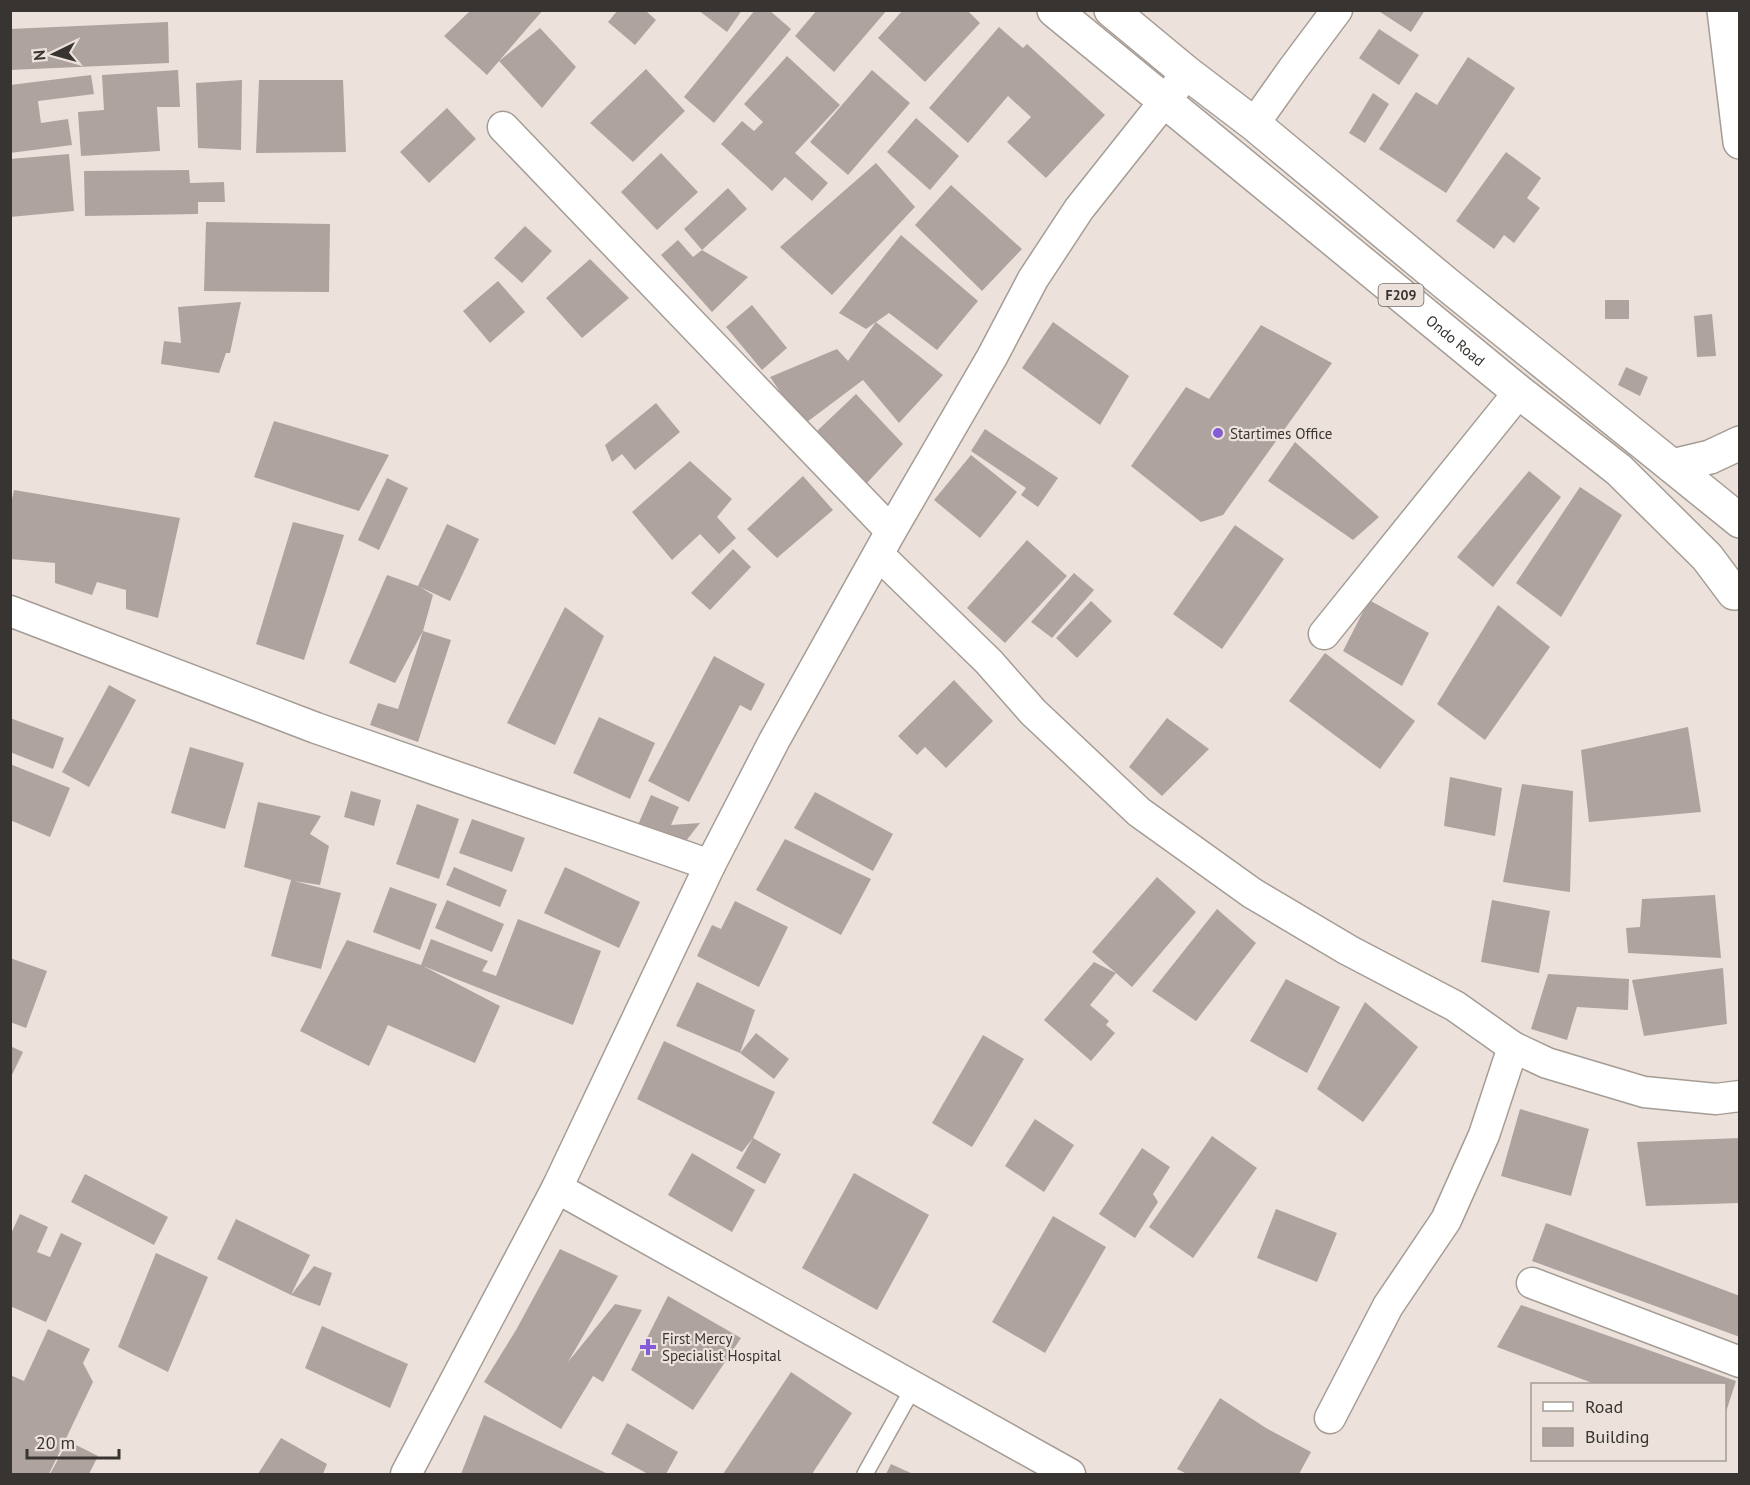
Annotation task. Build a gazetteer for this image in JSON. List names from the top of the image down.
{
  "streets": {
    "main road": ["F209", "Ondo Road"]
  },
  "places": {
    "other": ["Startimes Office"],
    "health": ["First Mercy Specialist Hospital"]
  },
  "legend": ["Road", "Building"],
  "scale_bar": "20 m",
  "north": "left"
}
